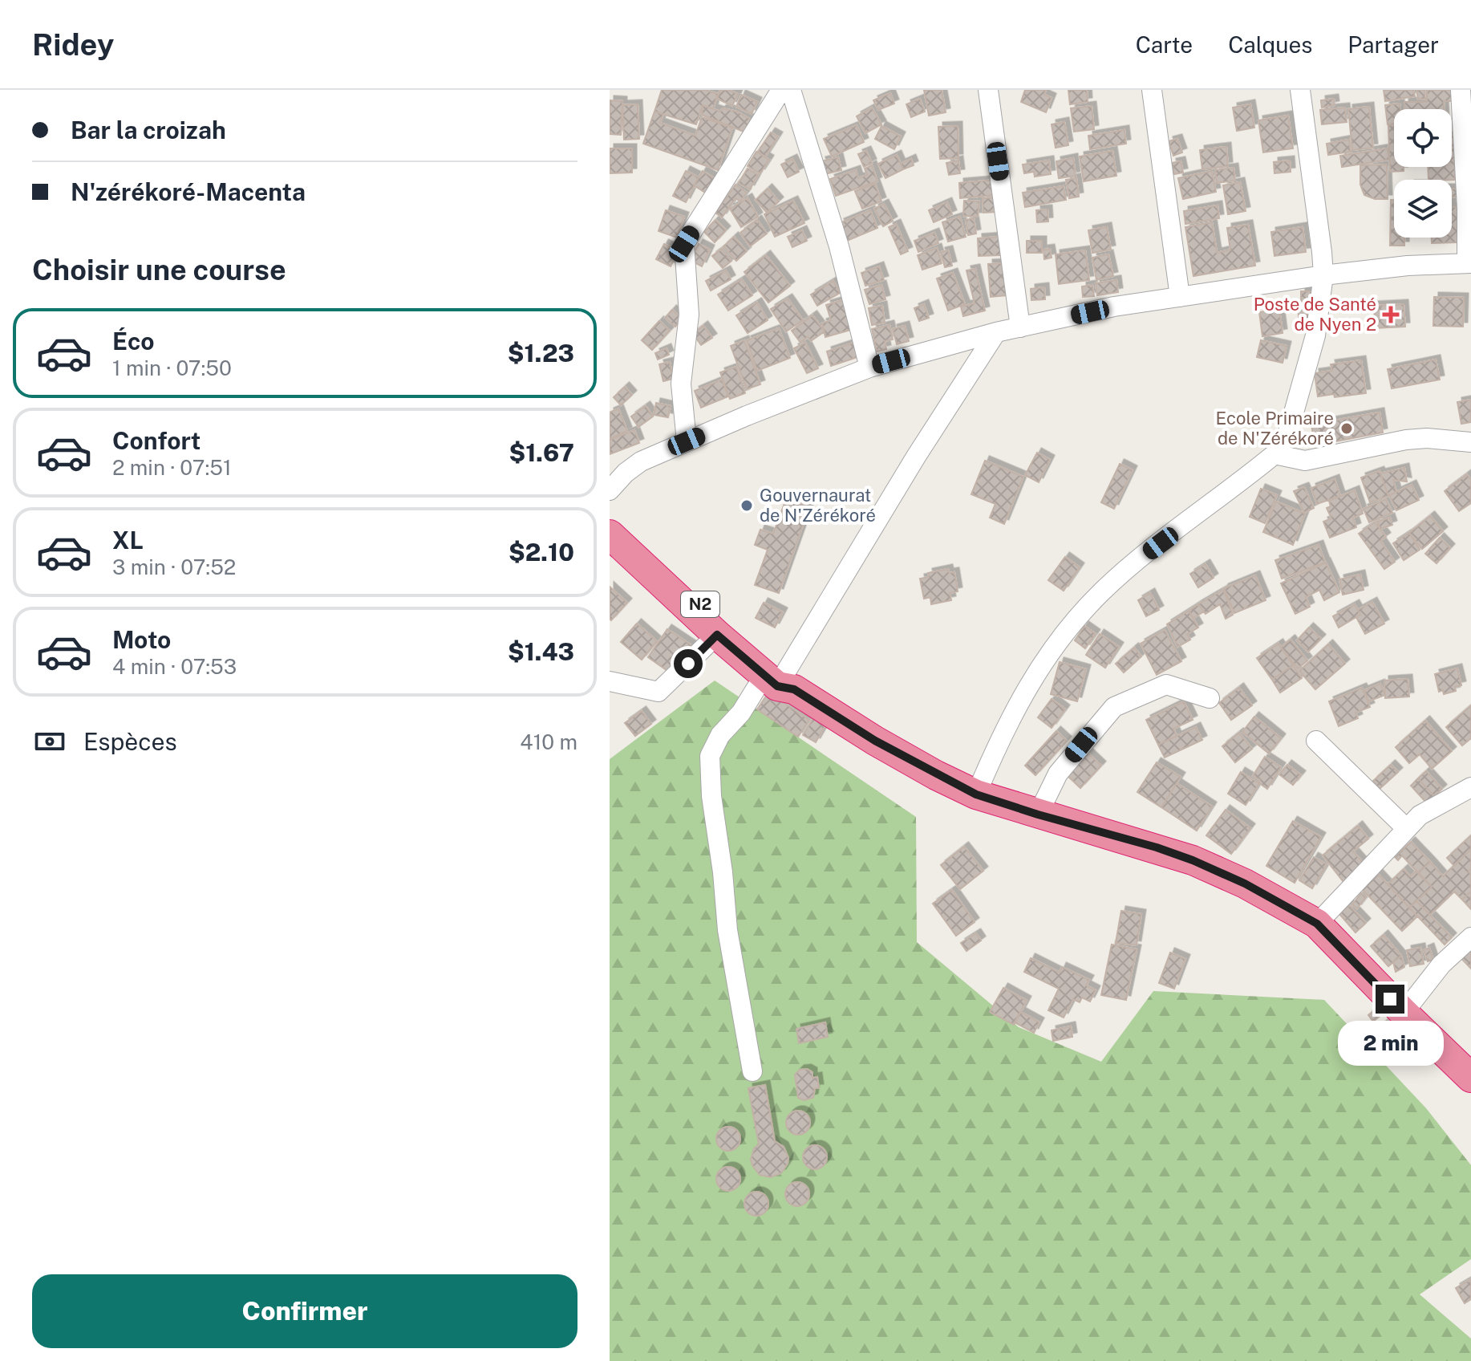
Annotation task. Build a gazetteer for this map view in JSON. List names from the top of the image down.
{
  "streets": {
    "highway": ["N2"]
  },
  "places": {
    "health": ["Poste de Santé de Nyen 2"],
    "other": ["Ecole Primaire de N'Zérékoré", "Gouvernaurat de N'Zérékoré"]
  },
  "page": {
    "header": "Ridey",
    "nav": ["Carte", "Calques", "Partager"],
    "banner": ["Bar la croizah", "N'zérékoré-Macenta"],
    "heading": "Choisir une course",
    "list": [
      {
        "name": "Éco",
        "note": "1 min · 07:50",
        "value": "$1.23"
      },
      {
        "name": "Confort",
        "note": "2 min · 07:51",
        "value": "$1.67"
      },
      {
        "name": "XL",
        "note": "3 min · 07:52",
        "value": "$2.10"
      },
      {
        "name": "Moto",
        "note": "4 min · 07:53",
        "value": "$1.43"
      }
    ],
    "pay": ["Espèces", "410 m"],
    "bubble": "2 min",
    "buttons": "Confirmer"
  }
}
